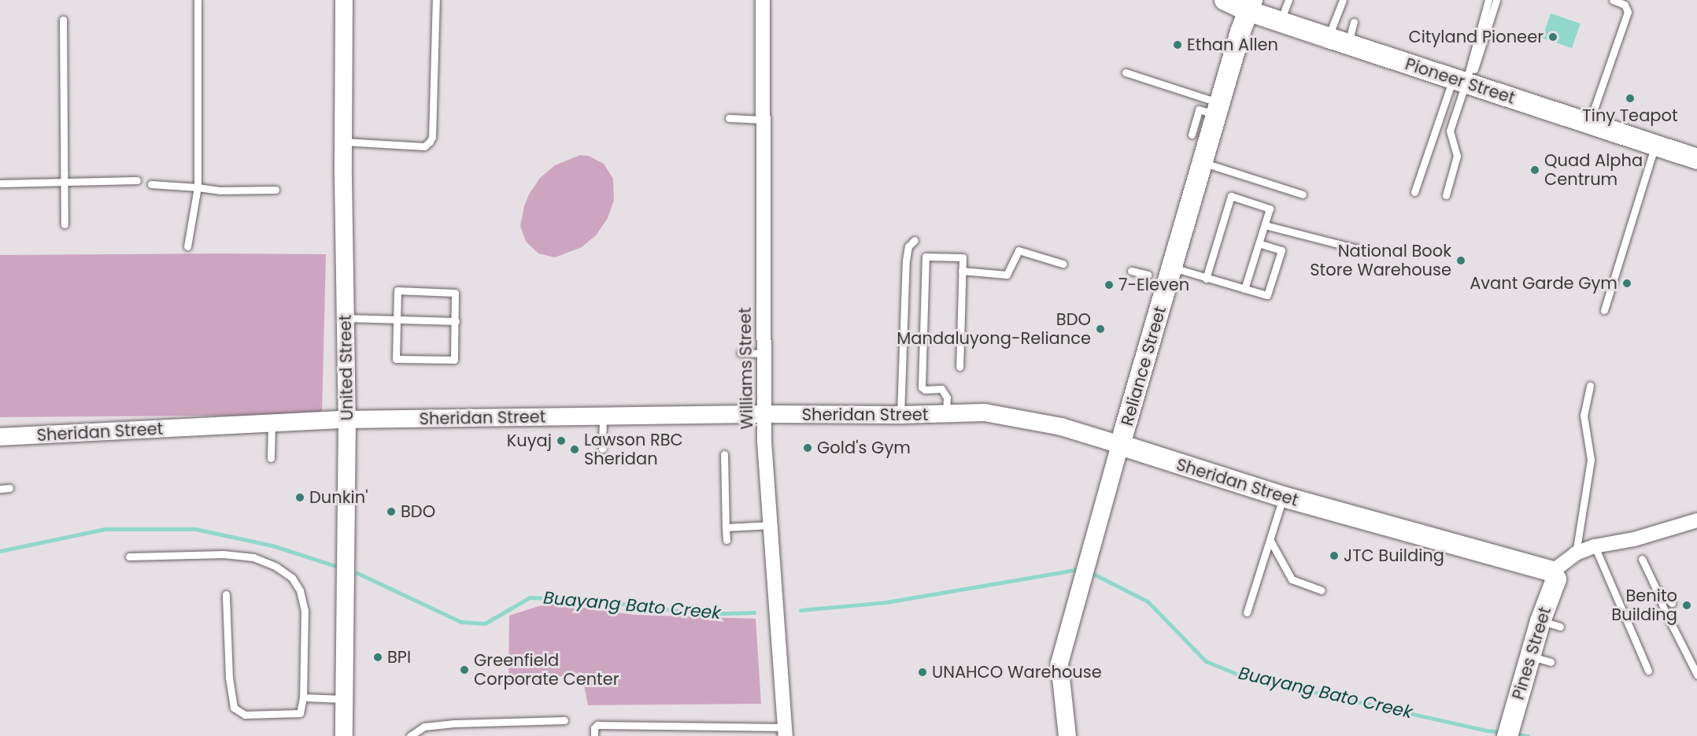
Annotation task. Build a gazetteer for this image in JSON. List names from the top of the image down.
{
  "streets": {
    "main road": [
      "Pioneer Street",
      "Reliance Street",
      "Sheridan Street",
      "Pines Street"
    ],
    "street": ["United Street", "Williams Street"]
  },
  "crossings": [
    ["Pioneer Street", "Reliance Street"],
    ["Reliance Street", "Sheridan Street"],
    ["United Street", "Sheridan Street"],
    ["Williams Street", "Sheridan Street"],
    ["Sheridan Street", "Pines Street"]
  ],
  "water": ["Buayang Bato Creek"],
  "places": [
    "Cityland Pioneer",
    "Ethan Allen",
    "Tiny Teapot",
    "Quad Alpha Centrum",
    "National Book Store Warehouse",
    "Avant Garde Gym",
    "7-Eleven",
    "BDO Mandaluyong-Reliance",
    "Kuyaj",
    "Gold's Gym",
    "Lawson RBC Sheridan",
    "Dunkin'",
    "BDO",
    "JTC Building",
    "Benito Building",
    "BPI",
    "Greenfield Corporate Center",
    "UNAHCO Warehouse"
  ]
}
